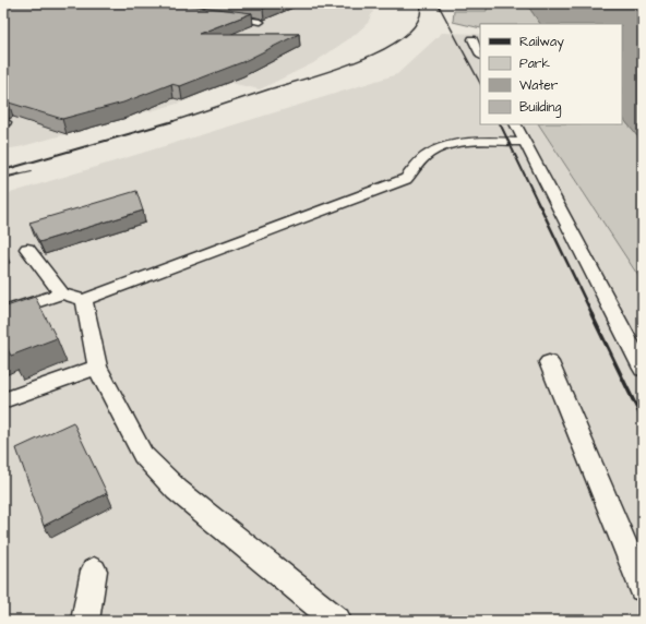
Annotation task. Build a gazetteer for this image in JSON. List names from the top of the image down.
{
  "legend": [
    "Railway",
    "Park",
    "Water",
    "Building"
  ]
}
